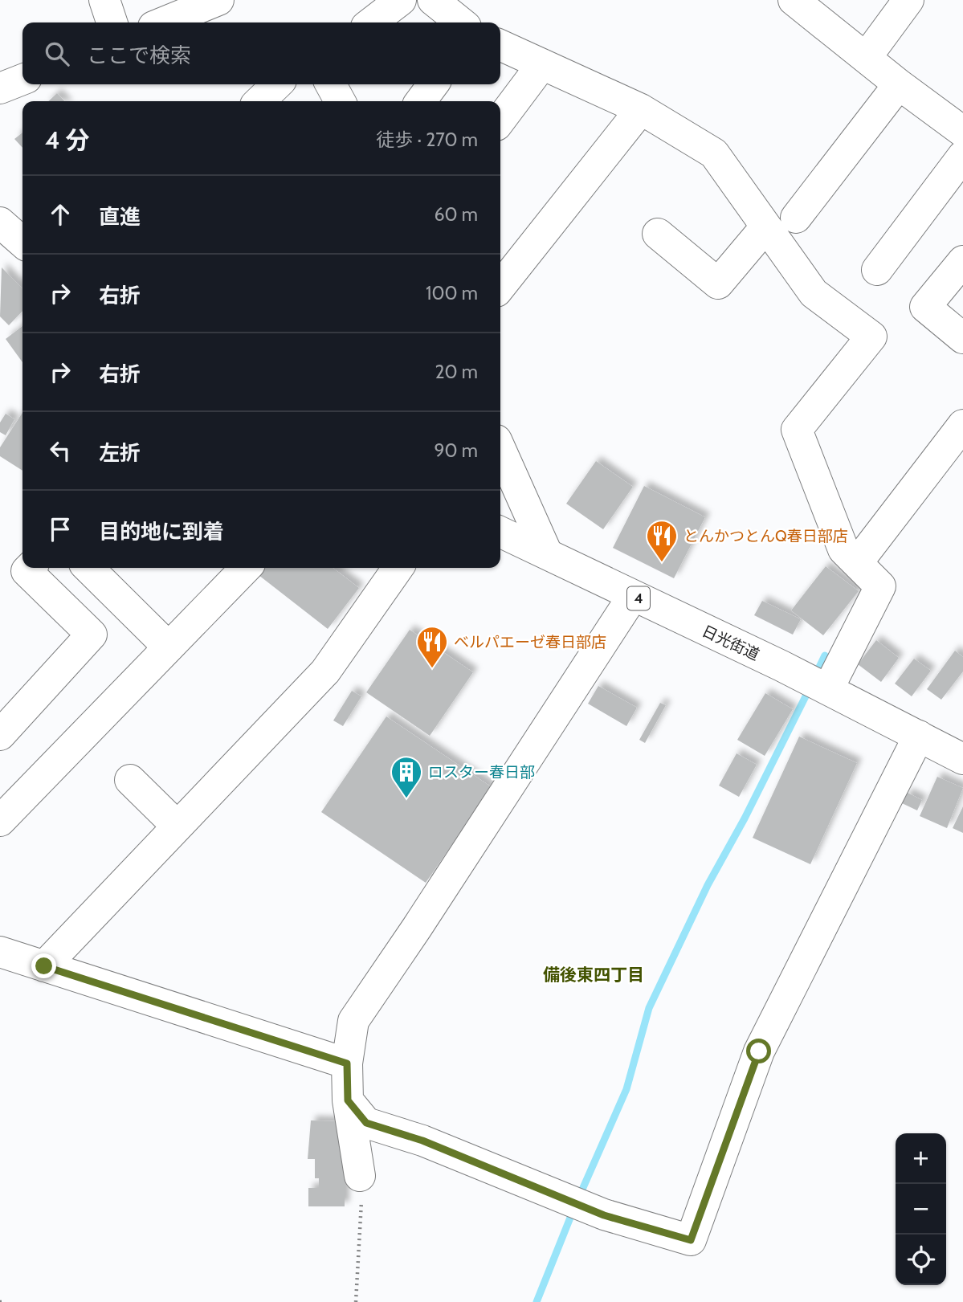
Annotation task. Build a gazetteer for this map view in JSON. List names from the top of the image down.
{
  "streets": {
    "main road": ["4", "日光街道"]
  },
  "districts": ["備後東四丁目"],
  "places": {
    "restaurant": ["とんかつとんQ春日部店", "ベルパエーゼ春日部店"],
    "building": ["ロスター春日部"]
  },
  "page": {
    "search": "ここで検索",
    "heading": ["4 分", "徒歩 · 270 m"],
    "list": [
      ["直進", "60 m"],
      ["右折", "100 m"],
      ["右折", "20 m"],
      ["左折", "90 m"],
      "目的地に到着"
    ],
    "map_buttons": ["+", "−"]
  }
}
